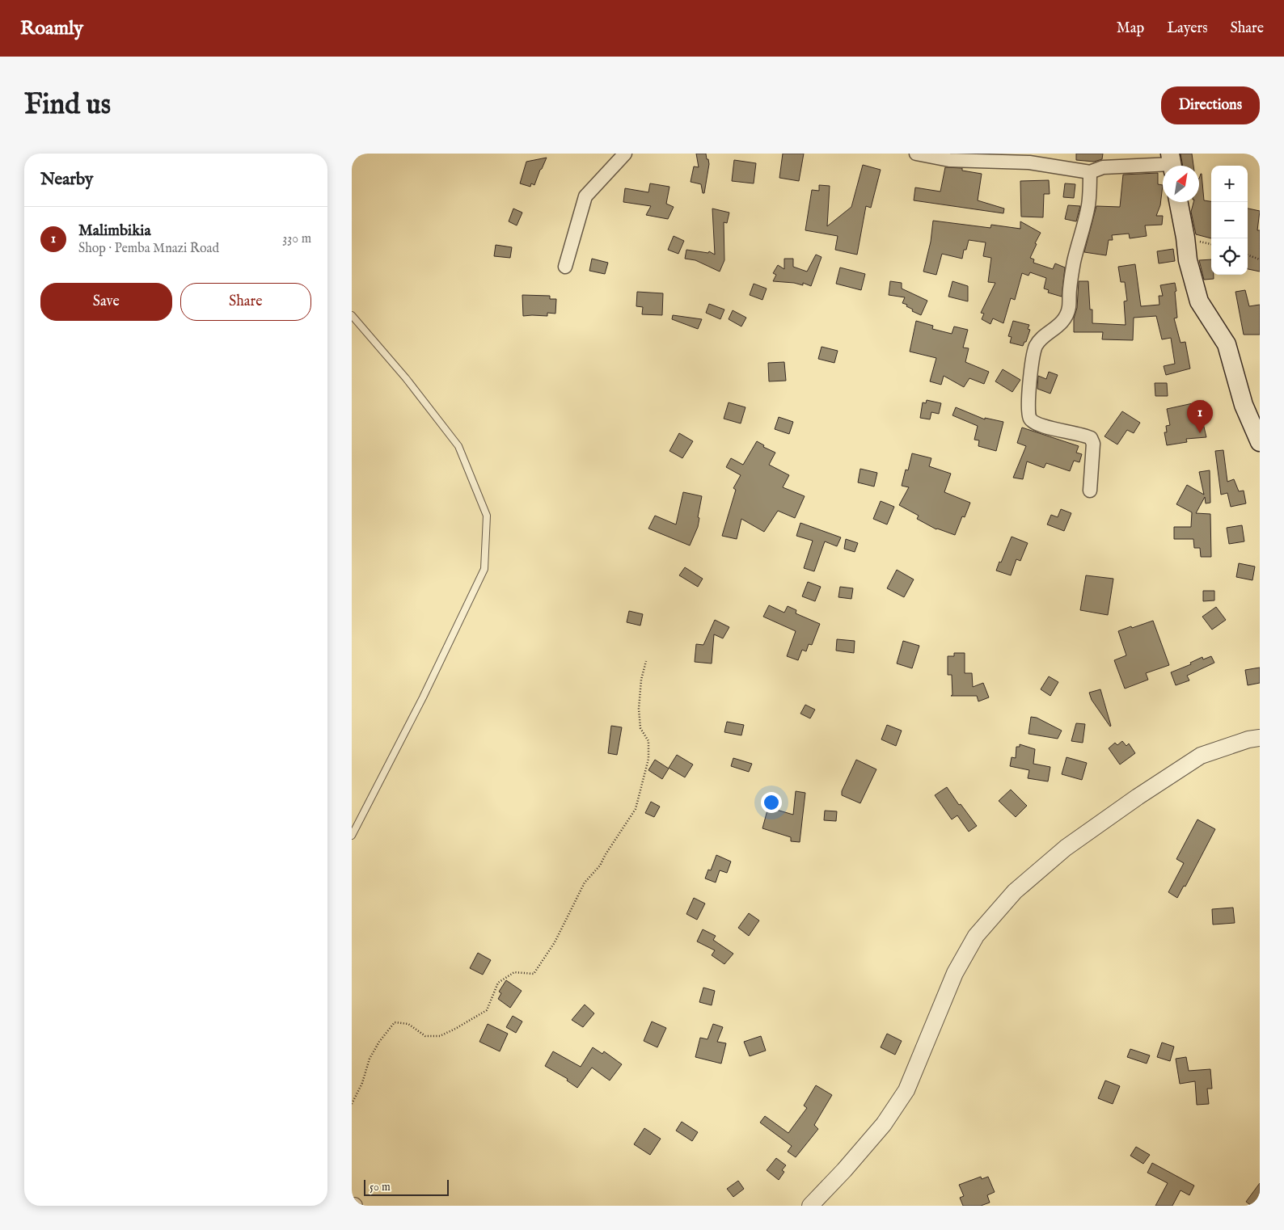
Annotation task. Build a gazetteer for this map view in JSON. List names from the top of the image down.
{
  "scale_bar": "50 m",
  "north": "top right",
  "page": {
    "header": "Roamly",
    "nav": ["Map", "Layers", "Share"],
    "buttons": [
      "Directions",
      ["Save", "Share"]
    ],
    "title": "Find us",
    "heading": "Nearby",
    "map_buttons": ["+", "−"],
    "list": [
      {
        "mark": "1",
        "name": "Malimbikia",
        "note": "Shop · Pemba Mnazi Road",
        "value": "330 m"
      }
    ],
    "pins": "1",
    "scale": "50 m"
  }
}
